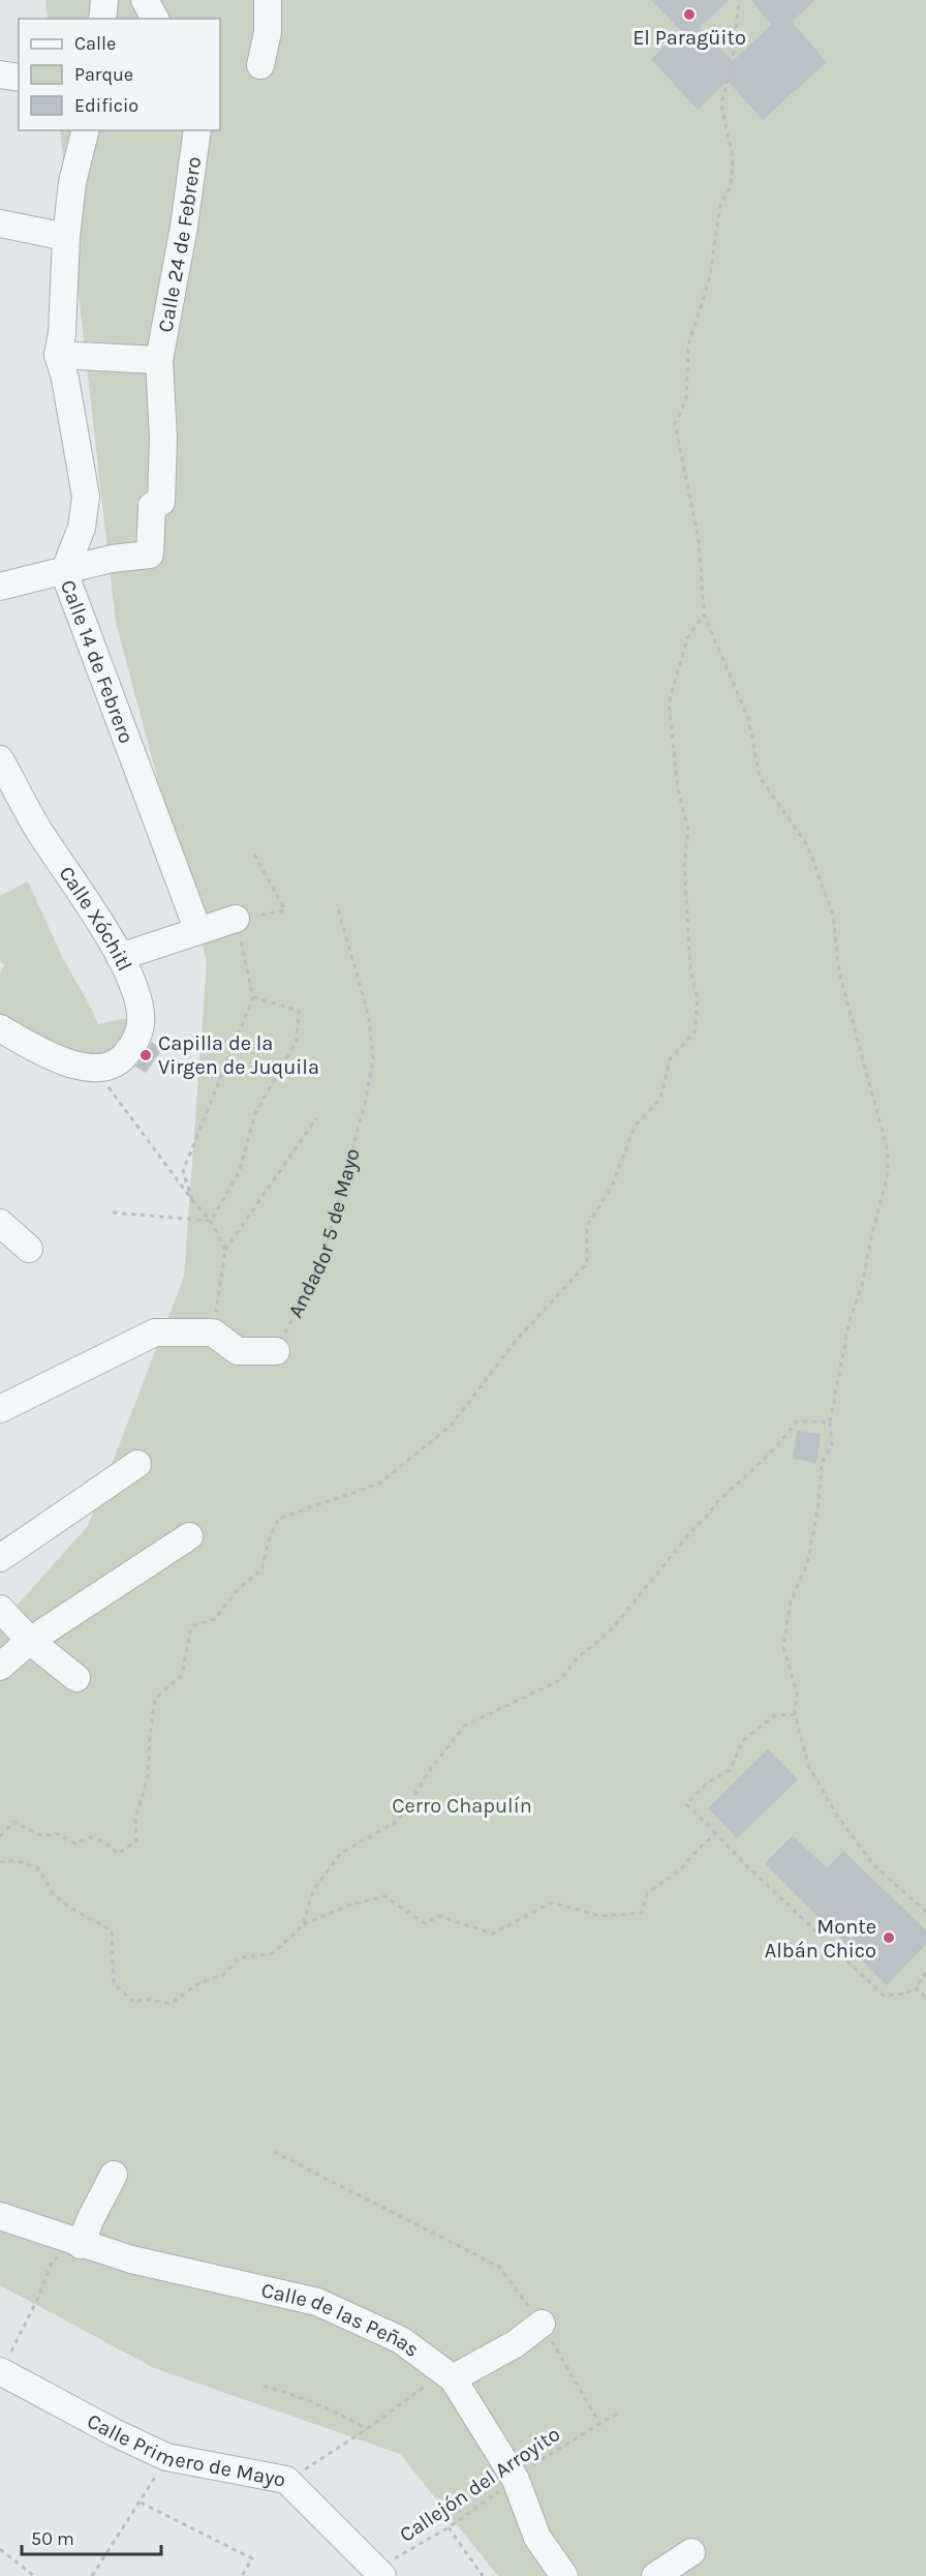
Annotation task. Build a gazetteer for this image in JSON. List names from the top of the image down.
{
  "streets": {
    "street": [
      "Calle 24 de Febrero",
      "Calle 14 de Febrero",
      "Calle Xóchitl",
      "Calle de las Peñas",
      "Calle Primero de Mayo"
    ],
    "path": ["Andador 5 de Mayo", "Callejón del Arroyito"]
  },
  "crossings": [
    ["Calle 24 de Febrero", "Calle 14 de Febrero"],
    ["Calle de las Peñas", "Callejón del Arroyito"],
    ["Calle Primero de Mayo", "Callejón del Arroyito"]
  ],
  "parks": ["Cerro Chapulín"],
  "places": ["El Paragüito", "Capilla de la Virgen de Juquila", "Monte Albán Chico"],
  "legend": ["Calle", "Parque", "Edificio"],
  "scale_bar": "50 m"
}
